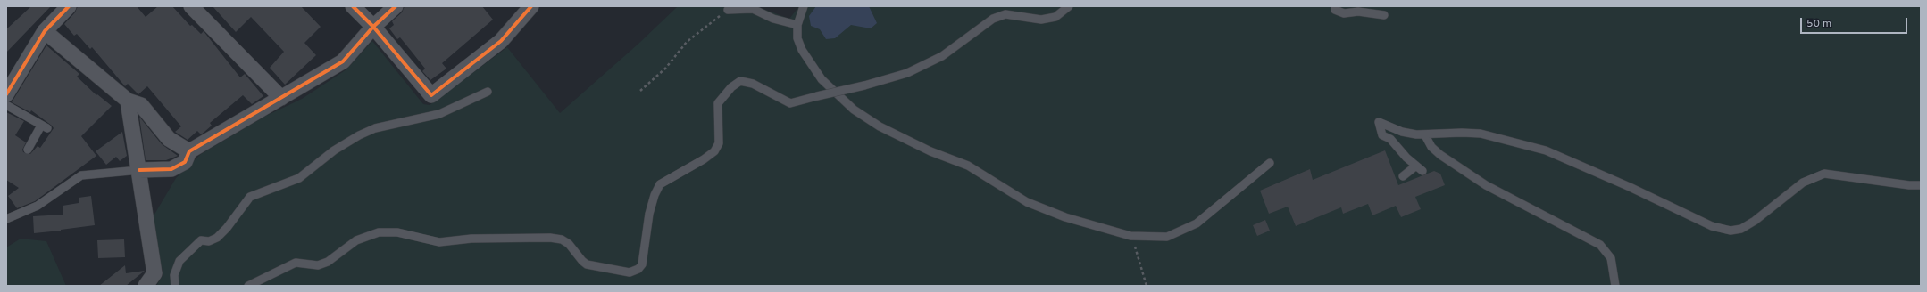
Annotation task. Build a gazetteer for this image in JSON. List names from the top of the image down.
{
  "scale_bar": "50 m"
}
